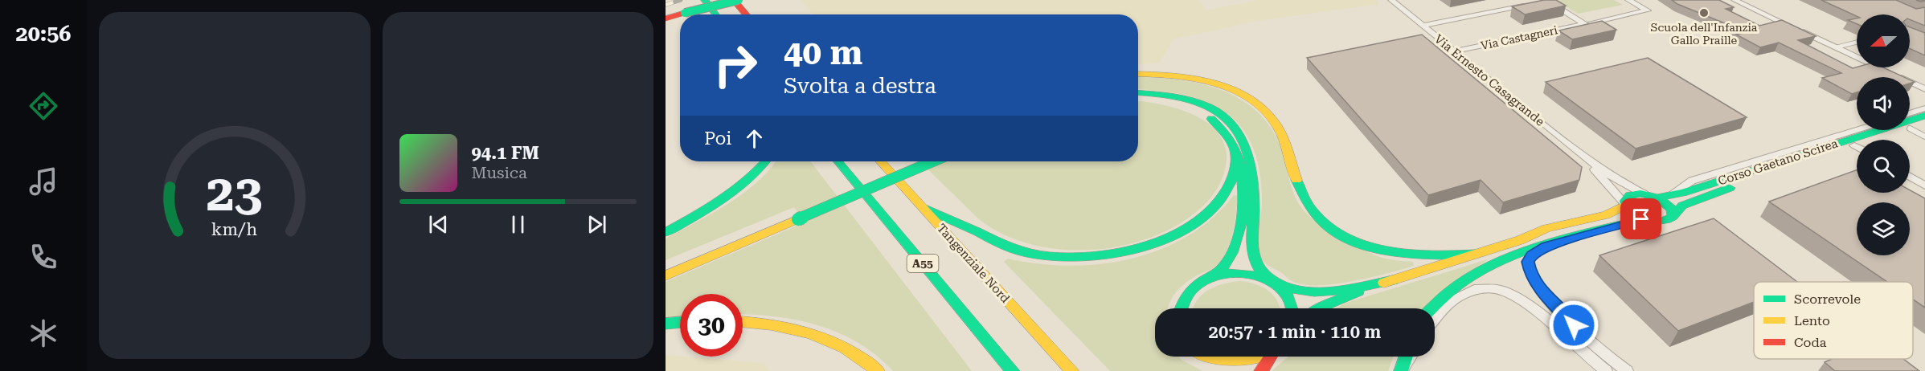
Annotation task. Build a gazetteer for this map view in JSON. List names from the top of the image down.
{
  "streets": {
    "main road": ["Corso Gaetano Scirea", "A55", "Tangenziale Nord"],
    "street": ["Via Castagneri", "Via Ernesto Casagrande"]
  },
  "crossings": [
    ["Via Castagneri", "Via Ernesto Casagrande"]
  ],
  "places": ["Scuola dell'Infanzia Gallo Praille"],
  "legend": ["Scorrevole", "Lento", "Coda"],
  "north": "left",
  "page": {
    "tabs": "20:56",
    "turn": ["40 m", "Svolta a destra"],
    "then": "Poi",
    "song": ["94.1 FM", "Musica"],
    "limit": "30",
    "trip": "20:57 · 1 min · 110 m",
    "gauge": ["23", "km/h"]
  }
}
